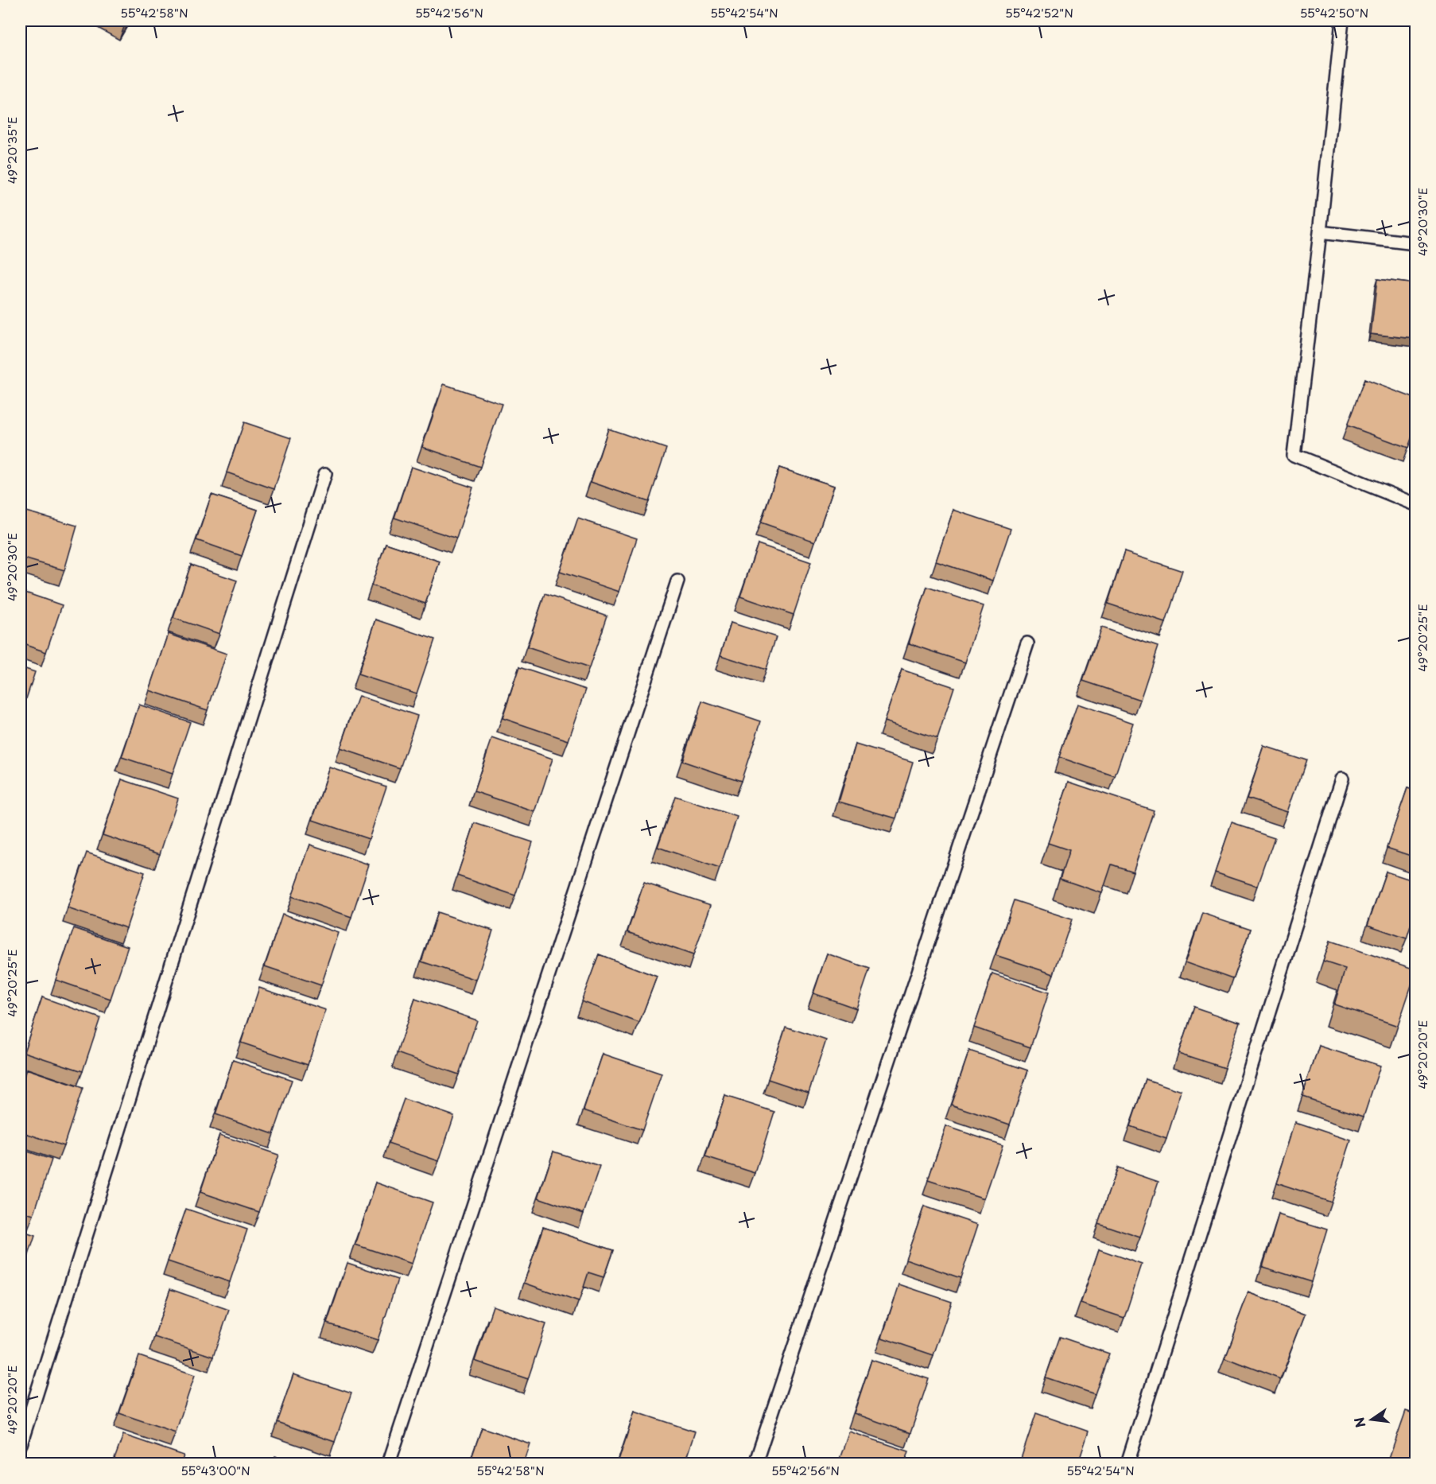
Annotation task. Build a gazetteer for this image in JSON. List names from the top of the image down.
{
  "north": "left",
  "coordinates": [
    "55°42'58\"N",
    "55°42'56\"N",
    "55°42'54\"N",
    "55°42'52\"N",
    "55°42'50\"N",
    "49°20'35\"E",
    "49°20'30\"E",
    "49°20'25\"E",
    "49°20'20\"E",
    "55°43'00\"N"
  ]
}
